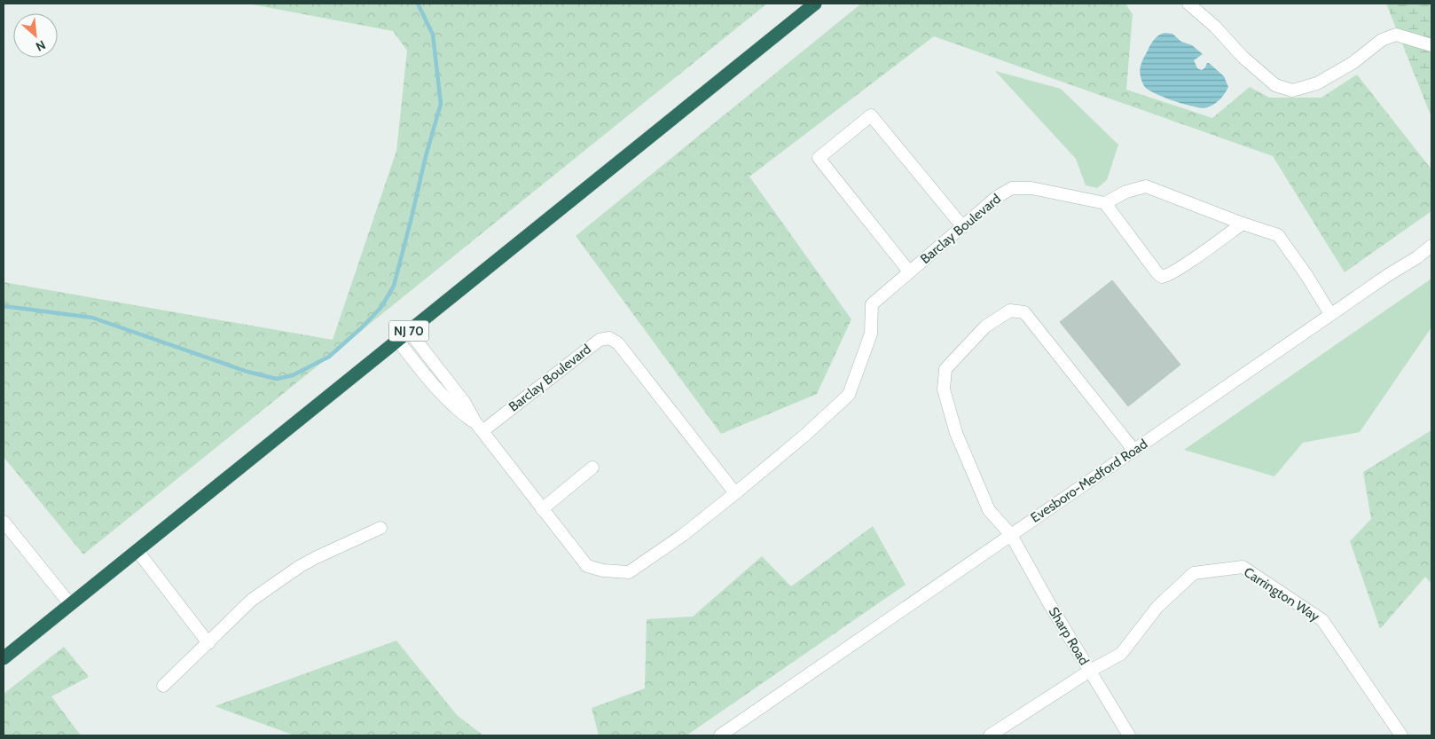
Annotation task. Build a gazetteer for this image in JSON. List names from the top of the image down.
{
  "streets": {
    "highway": ["NJ 70"],
    "street": [
      "Barclay Boulevard",
      "Evesboro-Medford Road",
      "Carrington Way",
      "Sharp Road"
    ]
  },
  "crossings": [
    ["Barclay Boulevard", "NJ 70"],
    ["Evesboro-Medford Road", "Sharp Road"],
    ["Carrington Way", "Sharp Road"]
  ],
  "north": "bottom right"
}
